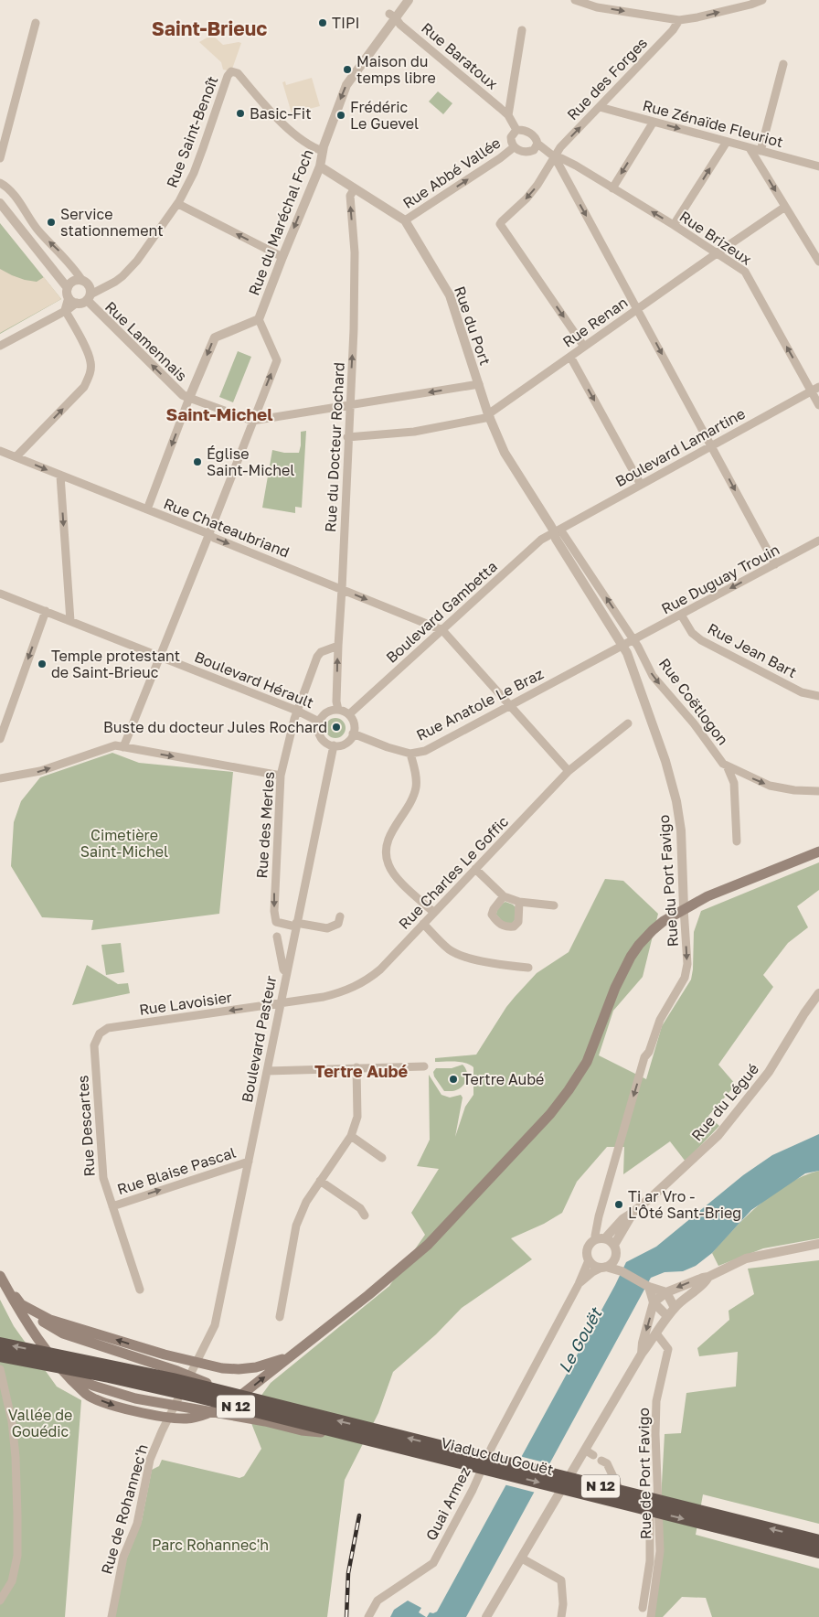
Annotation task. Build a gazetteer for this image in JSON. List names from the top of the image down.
{
  "streets": {
    "highway": ["N 12", "Viaduc du Gouët"],
    "street": [
      "Rue Baratoux",
      "Rue des Forges",
      "Rue Zénaïde Fleuriot",
      "Rue Saint-Benoît",
      "Rue Abbé Vallée",
      "Rue du Maréchal Foch",
      "Rue Brizeux",
      "Rue Renan",
      "Rue du Port",
      "Rue Lamennais",
      "Rue du Docteur Rochard",
      "Boulevard Lamartine",
      "Rue Chateaubriand",
      "Rue Duguay Trouin",
      "Boulevard Gambetta",
      "Rue Jean Bart",
      "Boulevard Hérault",
      "Rue Coëtlogon",
      "Rue Anatole Le Braz",
      "Rue des Merles",
      "Rue Charles Le Goffic",
      "Rue du Port Favigo",
      "Rue Lavoisier",
      "Boulevard Pasteur",
      "Rue du Légué",
      "Rue Descartes",
      "Rue Blaise Pascal",
      "Rue de Port Favigo",
      "Quai Armez",
      "Rue de Rohannec'h"
    ]
  },
  "crossings": [
    ["Rue Baratoux", "Rue du Maréchal Foch"],
    ["Rue des Forges", "Rue Zénaïde Fleuriot"],
    ["Rue des Forges", "Rue Brizeux"],
    ["Rue des Forges", "Rue Renan"],
    ["Rue Saint-Benoît", "Rue du Maréchal Foch"],
    ["Rue Saint-Benoît", "Rue Lamennais"],
    ["Rue Abbé Vallée", "Rue du Port"],
    ["Rue du Maréchal Foch", "Rue du Port"],
    ["Rue Brizeux", "Rue Renan"],
    ["Rue Brizeux", "Boulevard Lamartine"],
    ["Rue Renan", "Rue du Port"],
    ["Rue du Port", "Rue du Docteur Rochard"],
    ["Rue du Port", "Boulevard Lamartine"],
    ["Rue du Port", "Boulevard Gambetta"],
    ["Rue du Port", "Rue Coëtlogon"],
    ["Rue du Port", "Rue du Port Favigo"],
    ["Rue du Docteur Rochard", "Rue Chateaubriand"],
    ["Rue du Docteur Rochard", "Boulevard Gambetta"],
    ["Rue du Docteur Rochard", "Boulevard Hérault"],
    ["Rue du Docteur Rochard", "Rue Anatole Le Braz"],
    ["Rue du Docteur Rochard", "Rue des Merles"],
    ["Rue du Docteur Rochard", "Boulevard Pasteur"],
    ["Boulevard Lamartine", "Boulevard Gambetta"],
    ["Boulevard Lamartine", "Rue Coëtlogon"],
    ["Boulevard Lamartine", "Rue du Port Favigo"],
    ["Rue Chateaubriand", "Boulevard Gambetta"],
    ["Rue Duguay Trouin", "Rue Jean Bart"],
    ["Rue Duguay Trouin", "Rue Coëtlogon"],
    ["Rue Duguay Trouin", "Rue Anatole Le Braz"],
    ["Boulevard Gambetta", "Boulevard Hérault"],
    ["Boulevard Gambetta", "Rue Coëtlogon"],
    ["Boulevard Gambetta", "Rue Anatole Le Braz"],
    ["Boulevard Gambetta", "Rue du Port Favigo"],
    ["Boulevard Gambetta", "Boulevard Pasteur"],
    ["Boulevard Hérault", "Rue Anatole Le Braz"],
    ["Boulevard Hérault", "Rue des Merles"],
    ["Boulevard Hérault", "Boulevard Pasteur"],
    ["Rue Coëtlogon", "Rue du Port Favigo"],
    ["Rue Anatole Le Braz", "Boulevard Pasteur"],
    ["Rue des Merles", "Boulevard Pasteur"],
    ["Rue Charles Le Goffic", "Rue Lavoisier"],
    ["Rue Charles Le Goffic", "Boulevard Pasteur"],
    ["Rue du Port Favigo", "Rue du Légué"],
    ["Rue du Port Favigo", "Quai Armez"],
    ["Rue Lavoisier", "Boulevard Pasteur"],
    ["Rue Lavoisier", "Rue Descartes"],
    ["Boulevard Pasteur", "Rue Blaise Pascal"],
    ["Boulevard Pasteur", "Rue de Rohannec'h"],
    ["Rue du Légué", "Quai Armez"],
    ["Rue Descartes", "Rue Blaise Pascal"],
    ["N 12", "Viaduc du Gouët"]
  ],
  "one_way": [
    "Rue Abbé Vallée",
    "Rue du Maréchal Foch",
    "Rue Lamennais",
    "Rue du Docteur Rochard",
    "Rue Chateaubriand",
    "Rue Duguay Trouin",
    "Rue des Merles",
    "Rue du Port Favigo",
    "Rue Lavoisier",
    "Rue Blaise Pascal"
  ],
  "districts": ["Saint-Brieuc", "Saint-Michel", "Tertre Aubé"],
  "water": ["Le Gouët"],
  "parks": ["Cimetière Saint-Michel", "Vallée de Gouédic", "Parc Rohannec'h"],
  "places": [
    "TIPI",
    "Maison du temps libre",
    "Basic-Fit",
    "Frédéric Le Guevel",
    "Service stationnement",
    "Église Saint-Michel",
    "Temple protestant de Saint-Brieuc",
    "Buste du docteur Jules Rochard",
    "Tertre Aubé",
    "Ti ar Vro - L'Ôté Sant-Brieg"
  ]
}
